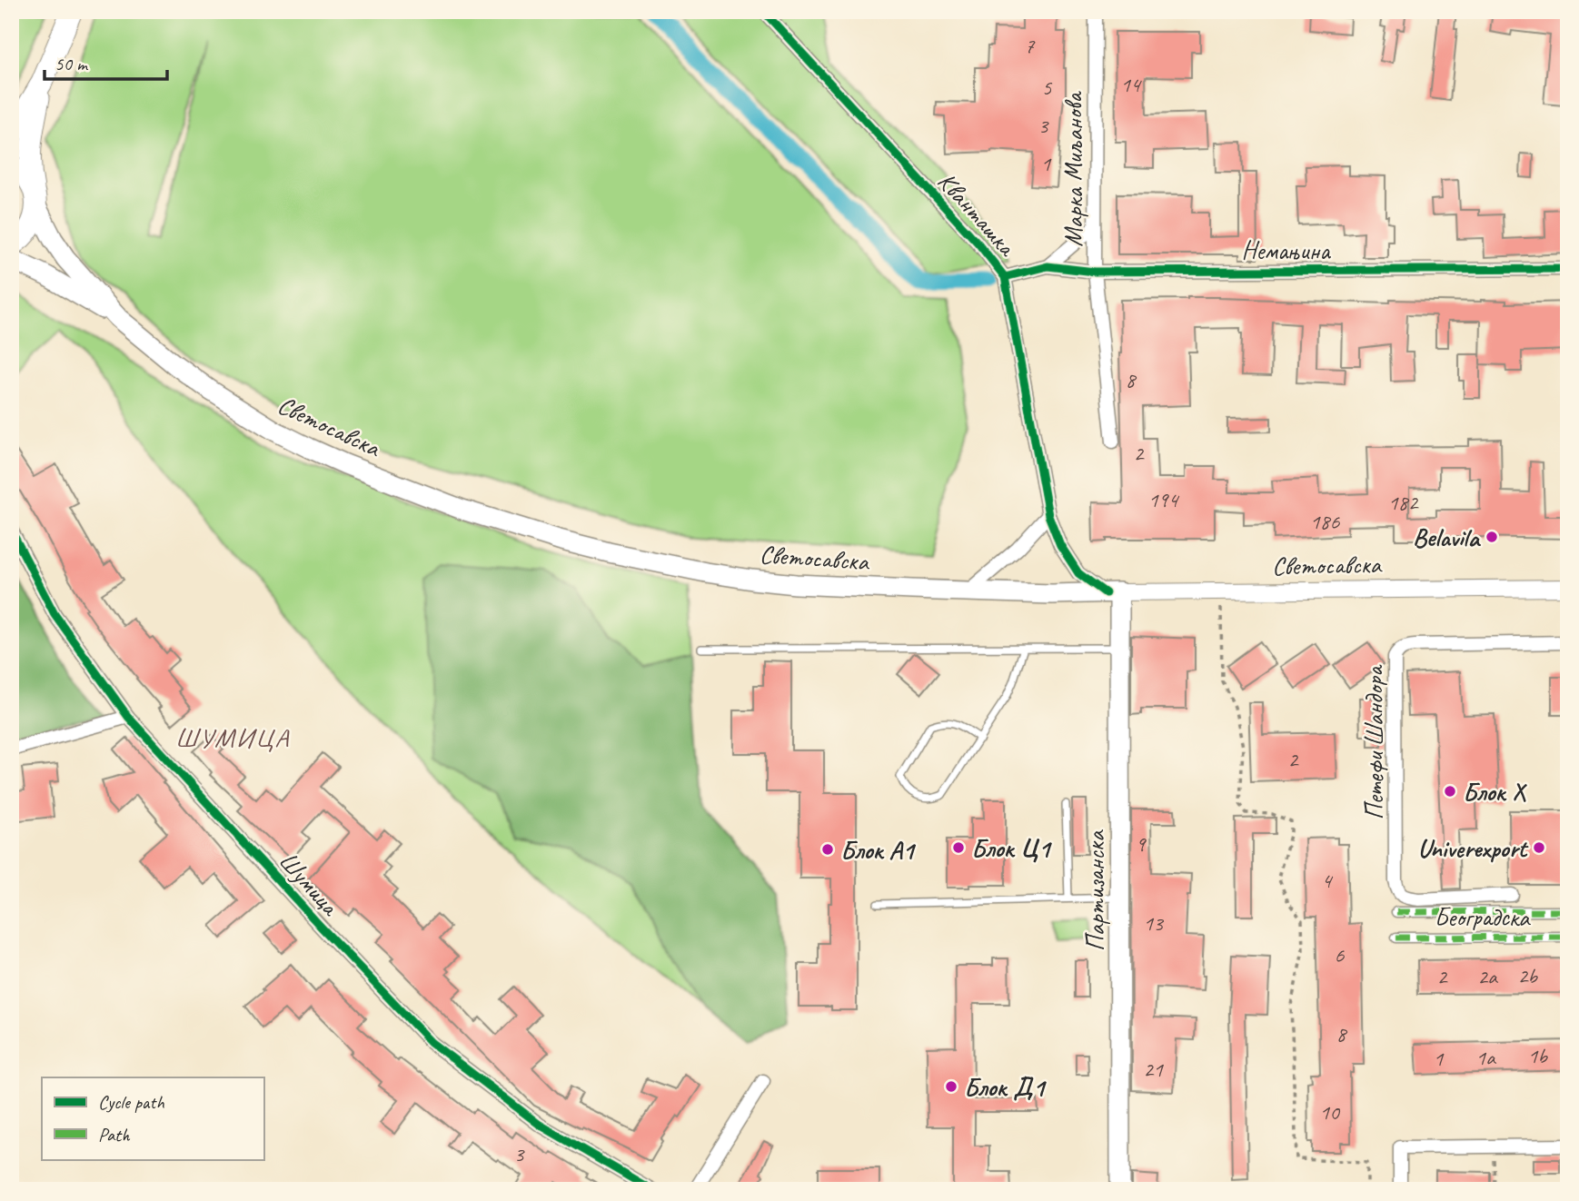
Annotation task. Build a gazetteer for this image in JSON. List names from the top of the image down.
{
  "streets": {
    "main road": ["Светосавска", "Партизанска"],
    "street": [
      "Марка Миљанова",
      "Кванташка",
      "Немањина",
      "Петефи Шандора",
      "Шумица",
      "Београдска"
    ]
  },
  "crossings": [
    ["Марка Миљанова", "Немањина"],
    ["Кванташка", "Немањина"],
    ["Кванташка", "Светосавска"],
    ["Кванташка", "Партизанска"],
    ["Светосавска", "Партизанска"]
  ],
  "districts": ["ШУМИЦА"],
  "places": [
    "Belavila",
    "Блок Х",
    "Блок Ц1",
    "Univerexport",
    "Блок А1",
    "Блок Д1"
  ],
  "house_numbers": [
    "7",
    "14",
    "5",
    "3",
    "1",
    "8",
    "2",
    "194",
    "182",
    "186",
    "2",
    "9",
    "4",
    "13",
    "6",
    "2b",
    "2",
    "2a",
    "8",
    "1b",
    "1a",
    "1",
    "21",
    "10",
    "3"
  ],
  "legend": ["Cycle path", "Path"],
  "scale_bar": "50 m"
}
